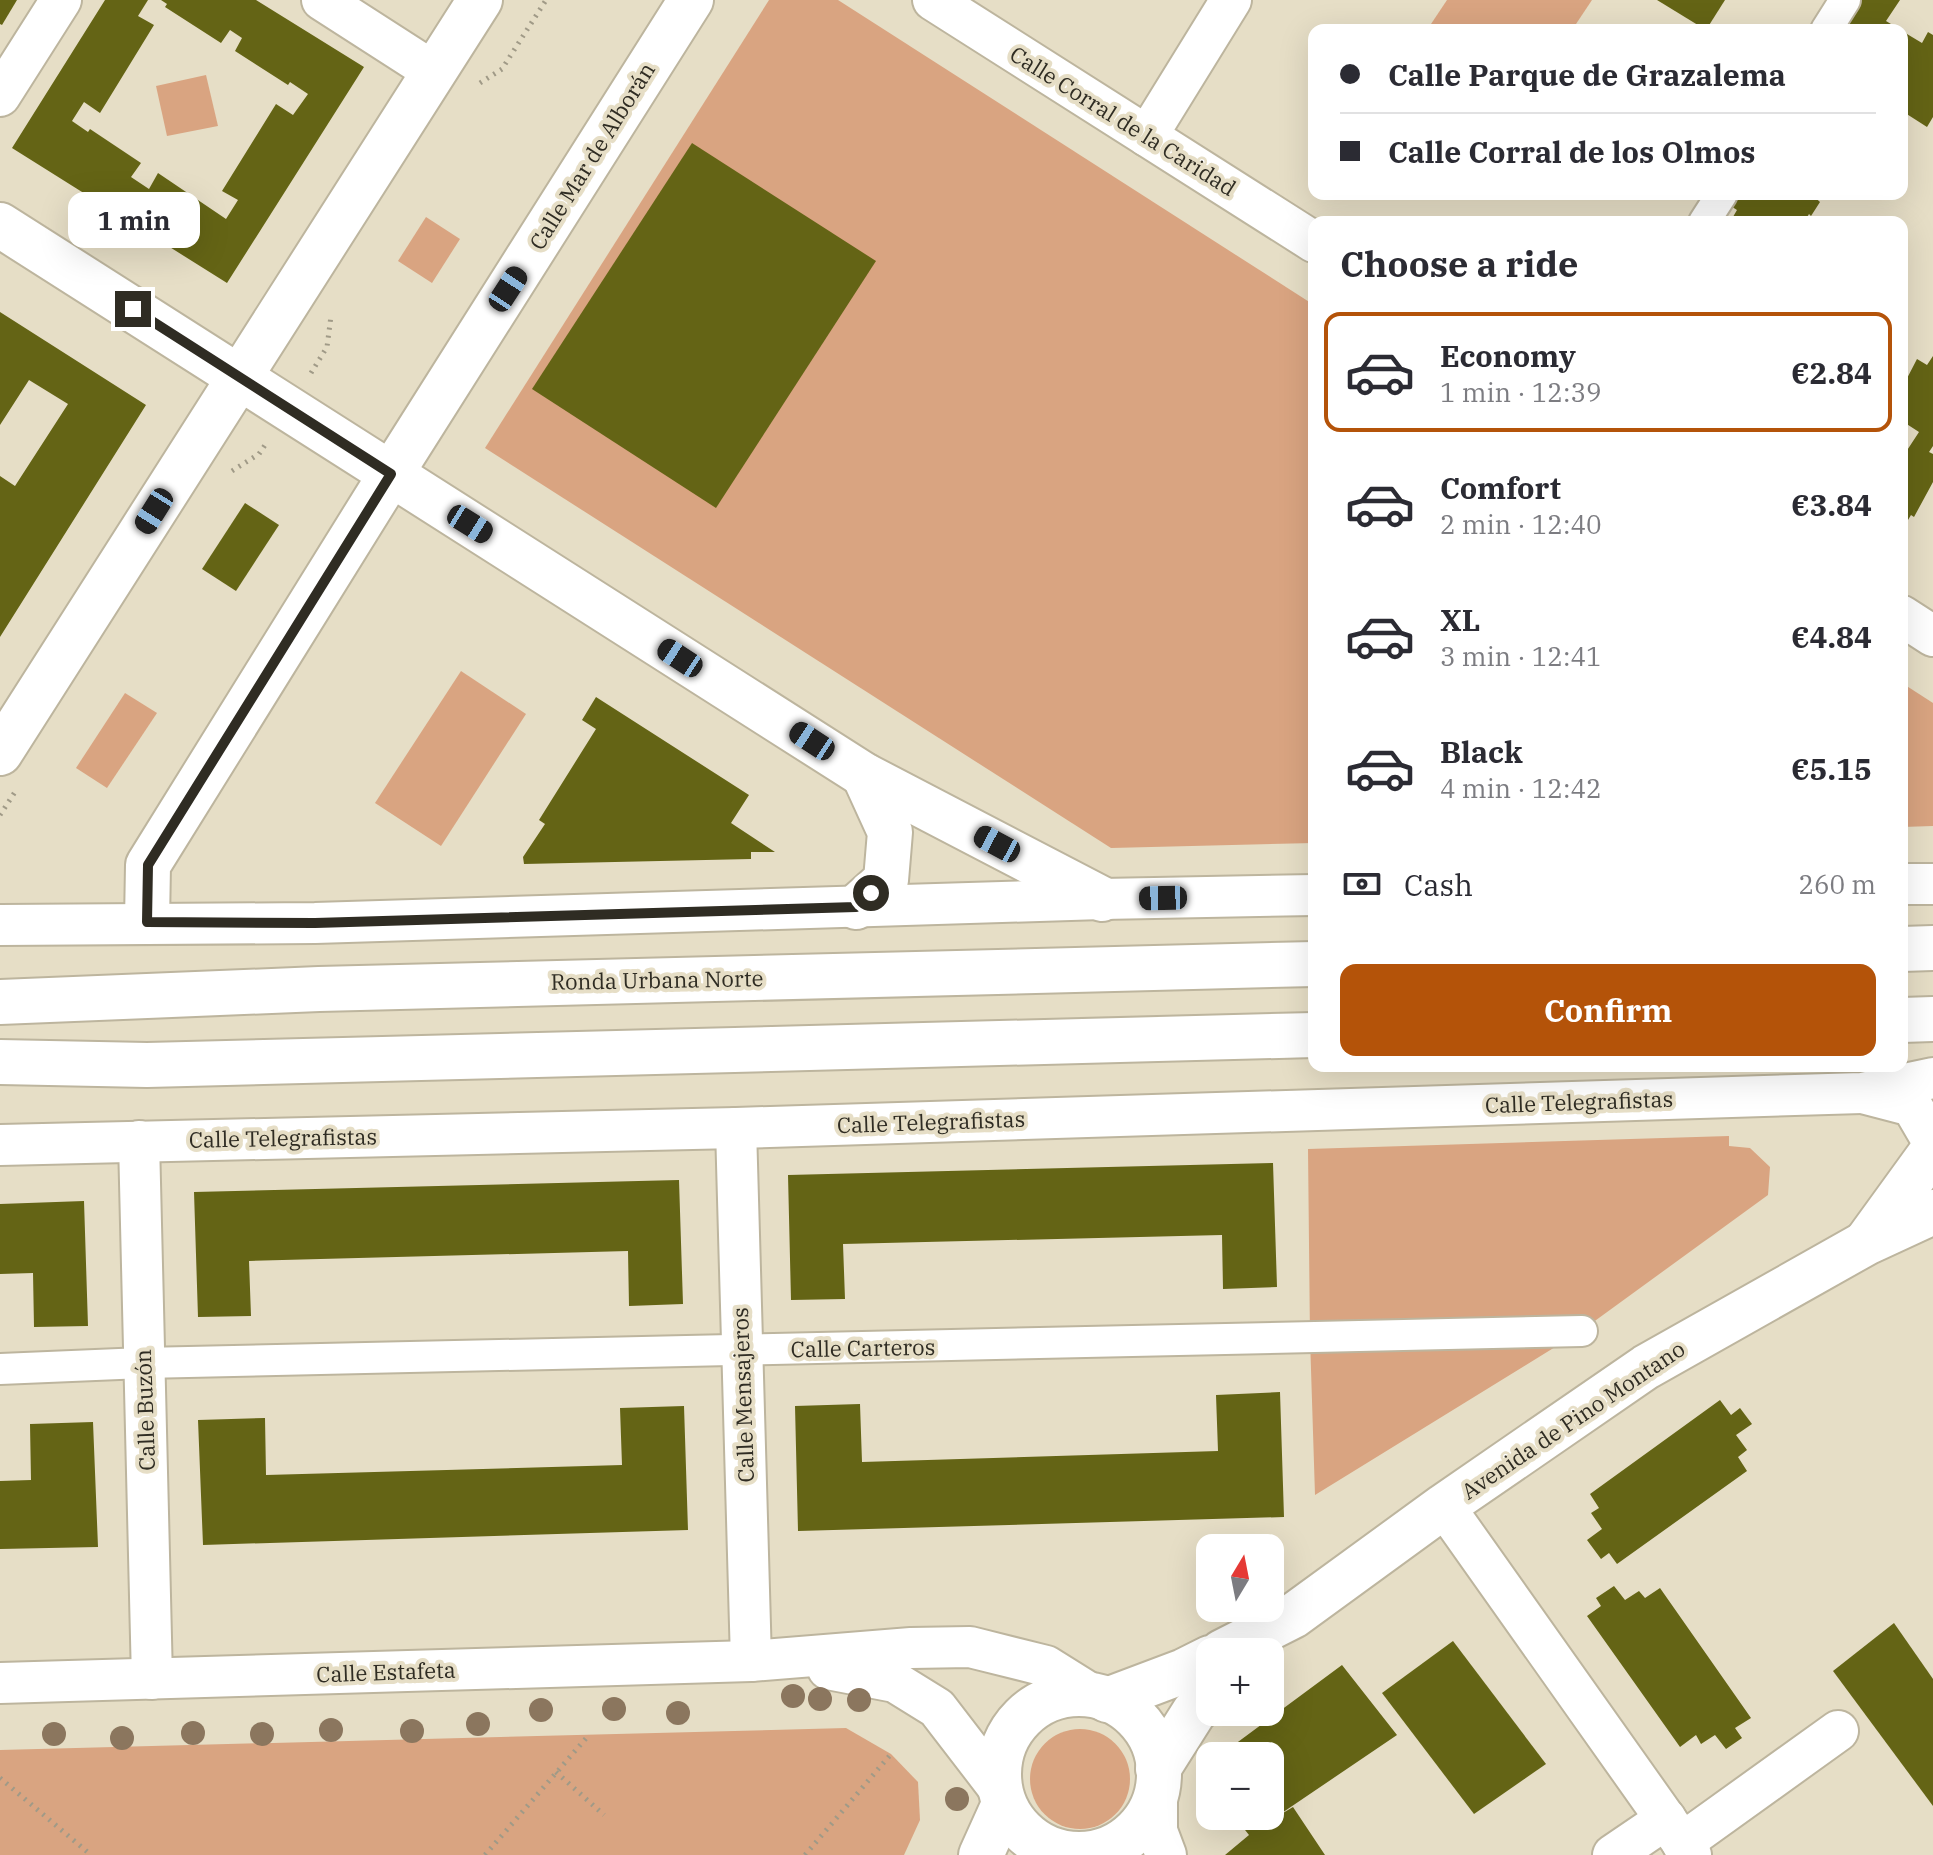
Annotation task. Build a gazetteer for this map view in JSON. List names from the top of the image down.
{
  "streets": {
    "street": [
      "Calle Corral de la Caridad",
      "Calle Mar de Alborán",
      "Ronda Urbana Norte",
      "Calle Telegrafistas",
      "Calle Carteros",
      "Calle Mensajeros",
      "Calle Buzón",
      "Avenida de Pino Montano",
      "Calle Estafeta"
    ]
  },
  "crossings": [
    ["Calle Telegrafistas", "Calle Mensajeros"],
    ["Calle Telegrafistas", "Calle Buzón"],
    ["Calle Carteros", "Calle Mensajeros"],
    ["Calle Carteros", "Calle Buzón"],
    ["Calle Mensajeros", "Calle Estafeta"],
    ["Calle Buzón", "Calle Estafeta"]
  ],
  "north": "top",
  "page": {
    "banner": ["Calle Parque de Grazalema", "Calle Corral de los Olmos"],
    "bubble": "1 min",
    "heading": "Choose a ride",
    "list": [
      {
        "name": "Economy",
        "note": "1 min · 12:39",
        "value": "€2.84"
      },
      {
        "name": "Comfort",
        "note": "2 min · 12:40",
        "value": "€3.84"
      },
      {
        "name": "XL",
        "note": "3 min · 12:41",
        "value": "€4.84"
      },
      {
        "name": "Black",
        "note": "4 min · 12:42",
        "value": "€5.15"
      }
    ],
    "pay": ["Cash", "260 m"],
    "buttons": "Confirm",
    "map_buttons": ["+", "−"]
  }
}
